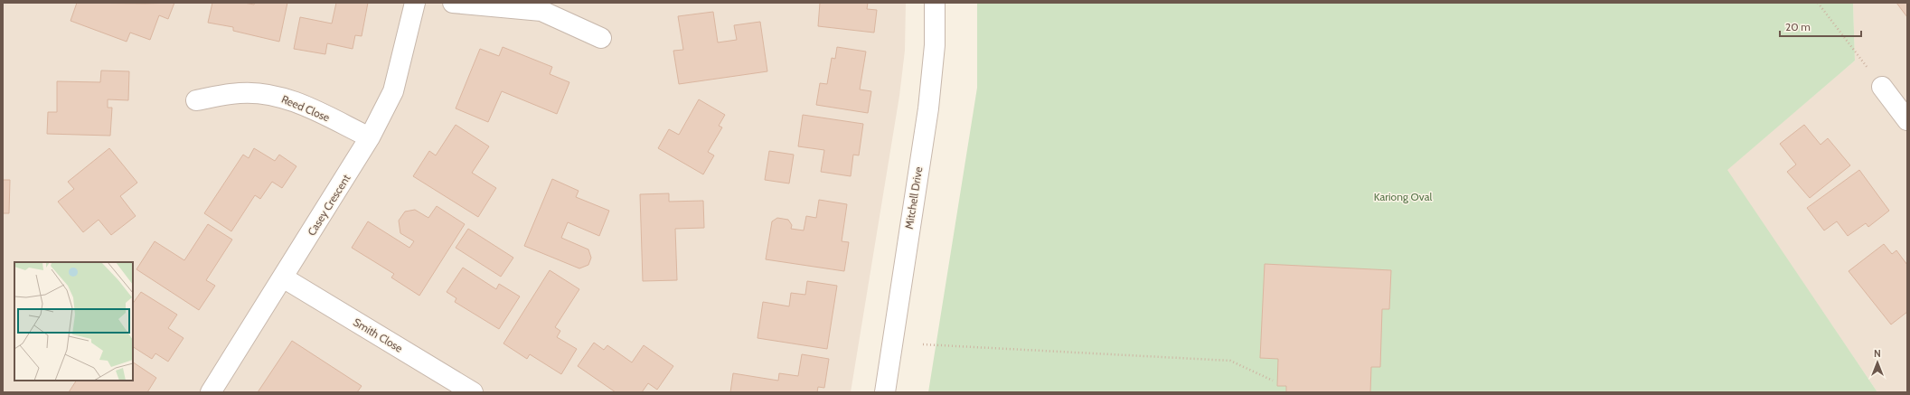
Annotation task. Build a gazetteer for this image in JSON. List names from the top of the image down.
{
  "streets": {
    "street": [
      "Reed Close",
      "Mitchell Drive",
      "Casey Crescent",
      "Smith Close"
    ]
  },
  "crossings": [
    ["Reed Close", "Casey Crescent"],
    ["Casey Crescent", "Smith Close"]
  ],
  "parks": ["Kariong Oval"],
  "scale_bar": "20 m",
  "north": "top"
}
